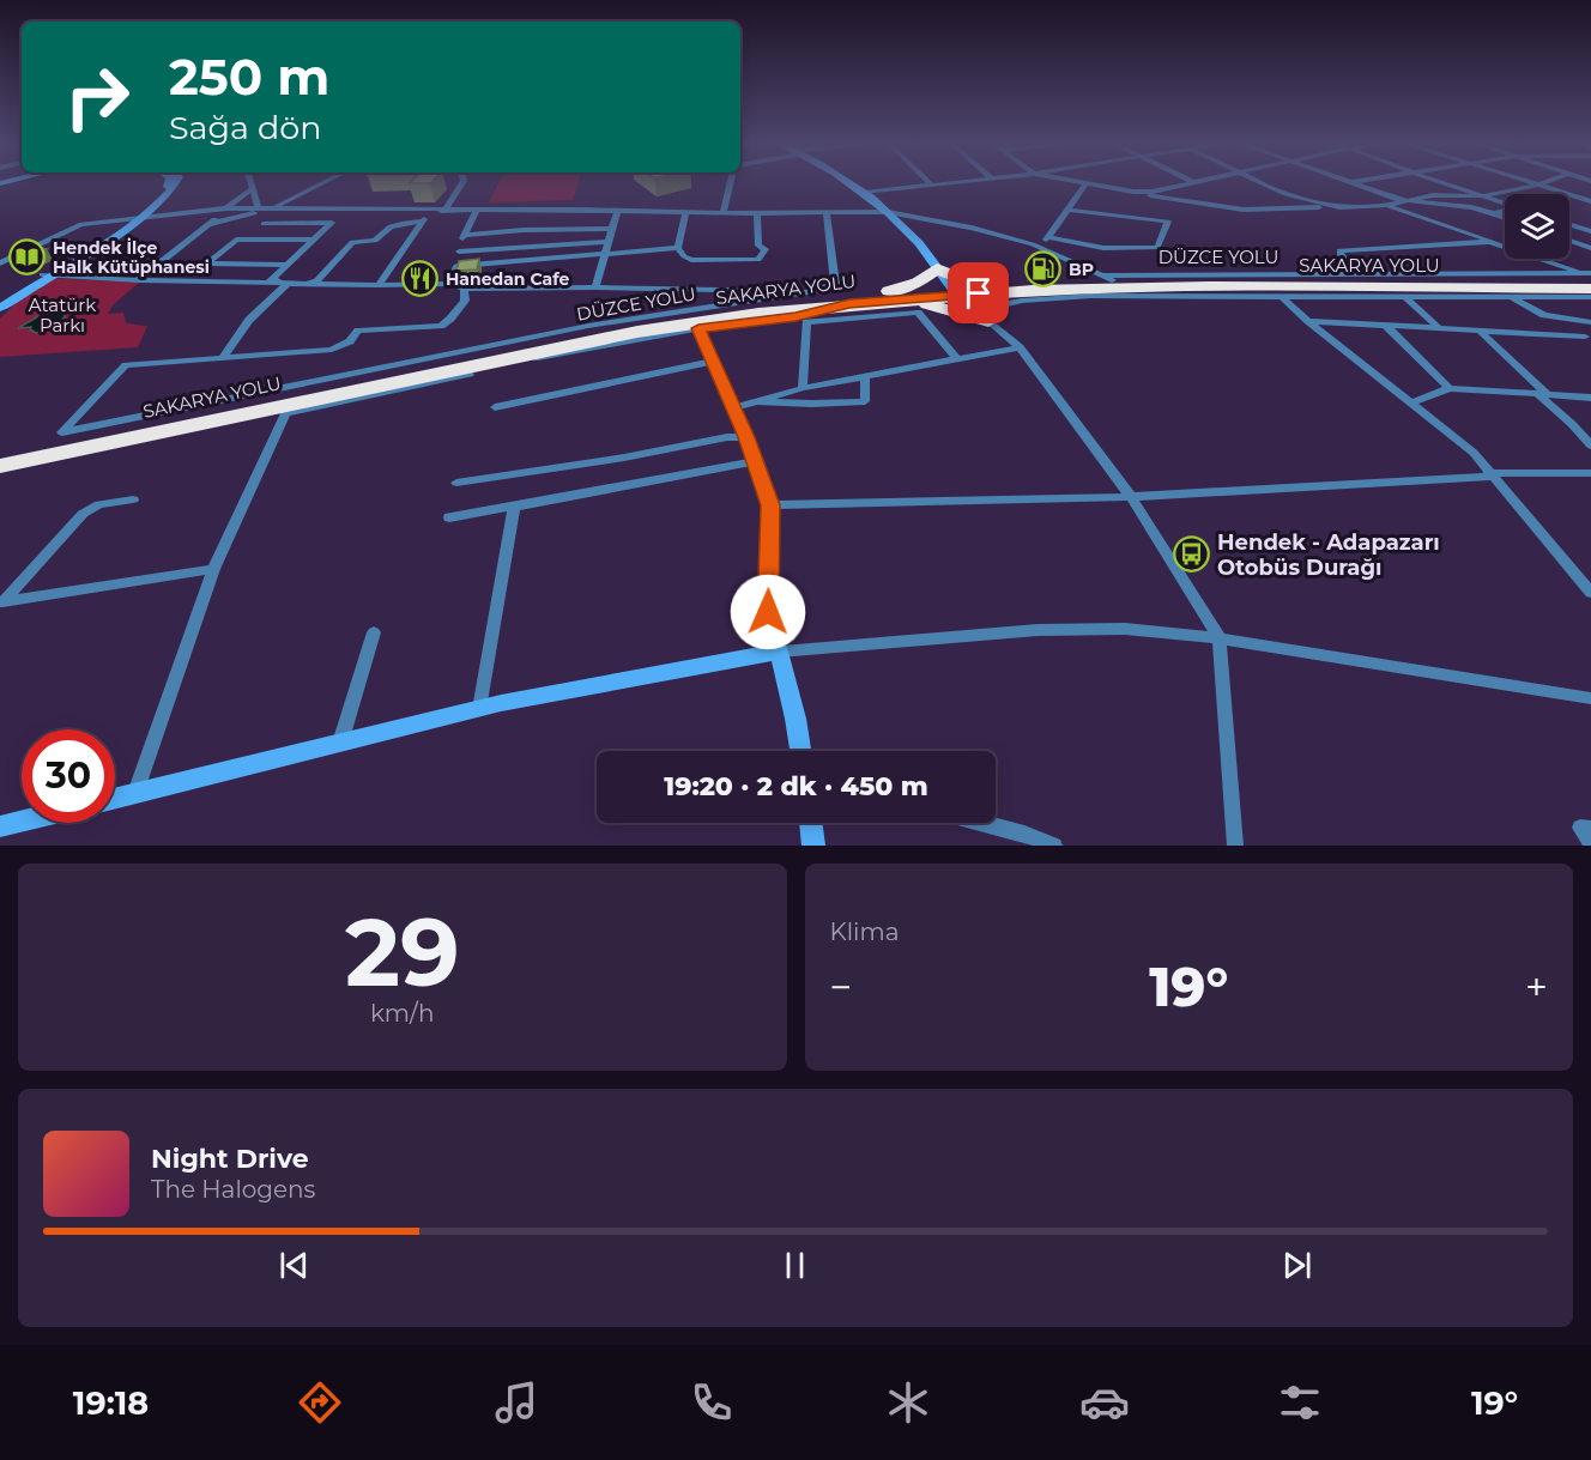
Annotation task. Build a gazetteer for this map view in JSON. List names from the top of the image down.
{
  "streets": {
    "highway": ["DÜZCE YOLU", "SAKARYA YOLU"]
  },
  "crossings": [
    ["DÜZCE YOLU", "SAKARYA YOLU"]
  ],
  "parks": ["Atatürk Parkı"],
  "places": {
    "library": ["Hendek İlçe Halk Kütüphanesi"],
    "fuel station": ["BP"],
    "restaurant": ["Hanedan Cafe"],
    "bus stop": ["Hendek - Adapazarı Otobüs Durağı"]
  },
  "page": {
    "turn": ["250 m", "Sağa dön"],
    "limit": "30",
    "trip": "19:20 · 2 dk · 450 m",
    "tile": [
      ["29", "km/h"],
      "Klima"
    ],
    "heat": ["−", "19°", "+"],
    "song": ["Night Drive", "The Halogens"],
    "tabs": ["19:18", "19°"]
  }
}
